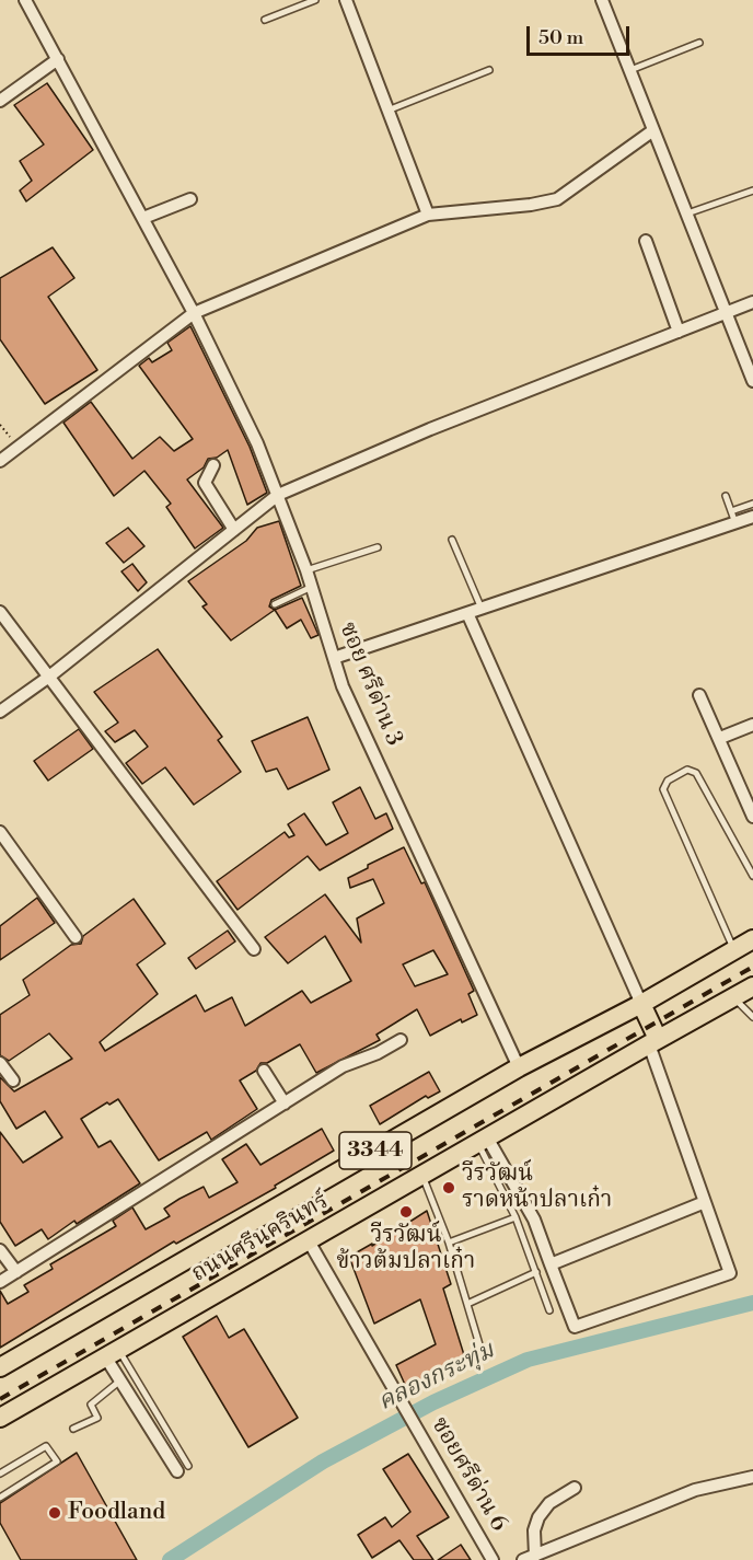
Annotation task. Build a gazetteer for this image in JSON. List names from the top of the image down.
{
  "streets": {
    "main road": ["3344", "ถนนศรีนครินทร์"],
    "street": ["ซอย ศรีด่าน 3", "ซอยศรีด่าน 6"]
  },
  "crossings": [
    ["ซอย ศรีด่าน 3", "ถนนศรีนครินทร์"],
    ["ถนนศรีนครินทร์", "ซอยศรีด่าน 6"]
  ],
  "water": ["คลองกระทุ่ม"],
  "places": ["วีรวัฒน์ ราดหน้าปลาเก๋า", "วีรวัฒน์ ข้าวต้มปลาเก๋า", "Foodland"],
  "scale_bar": "50 m"
}
